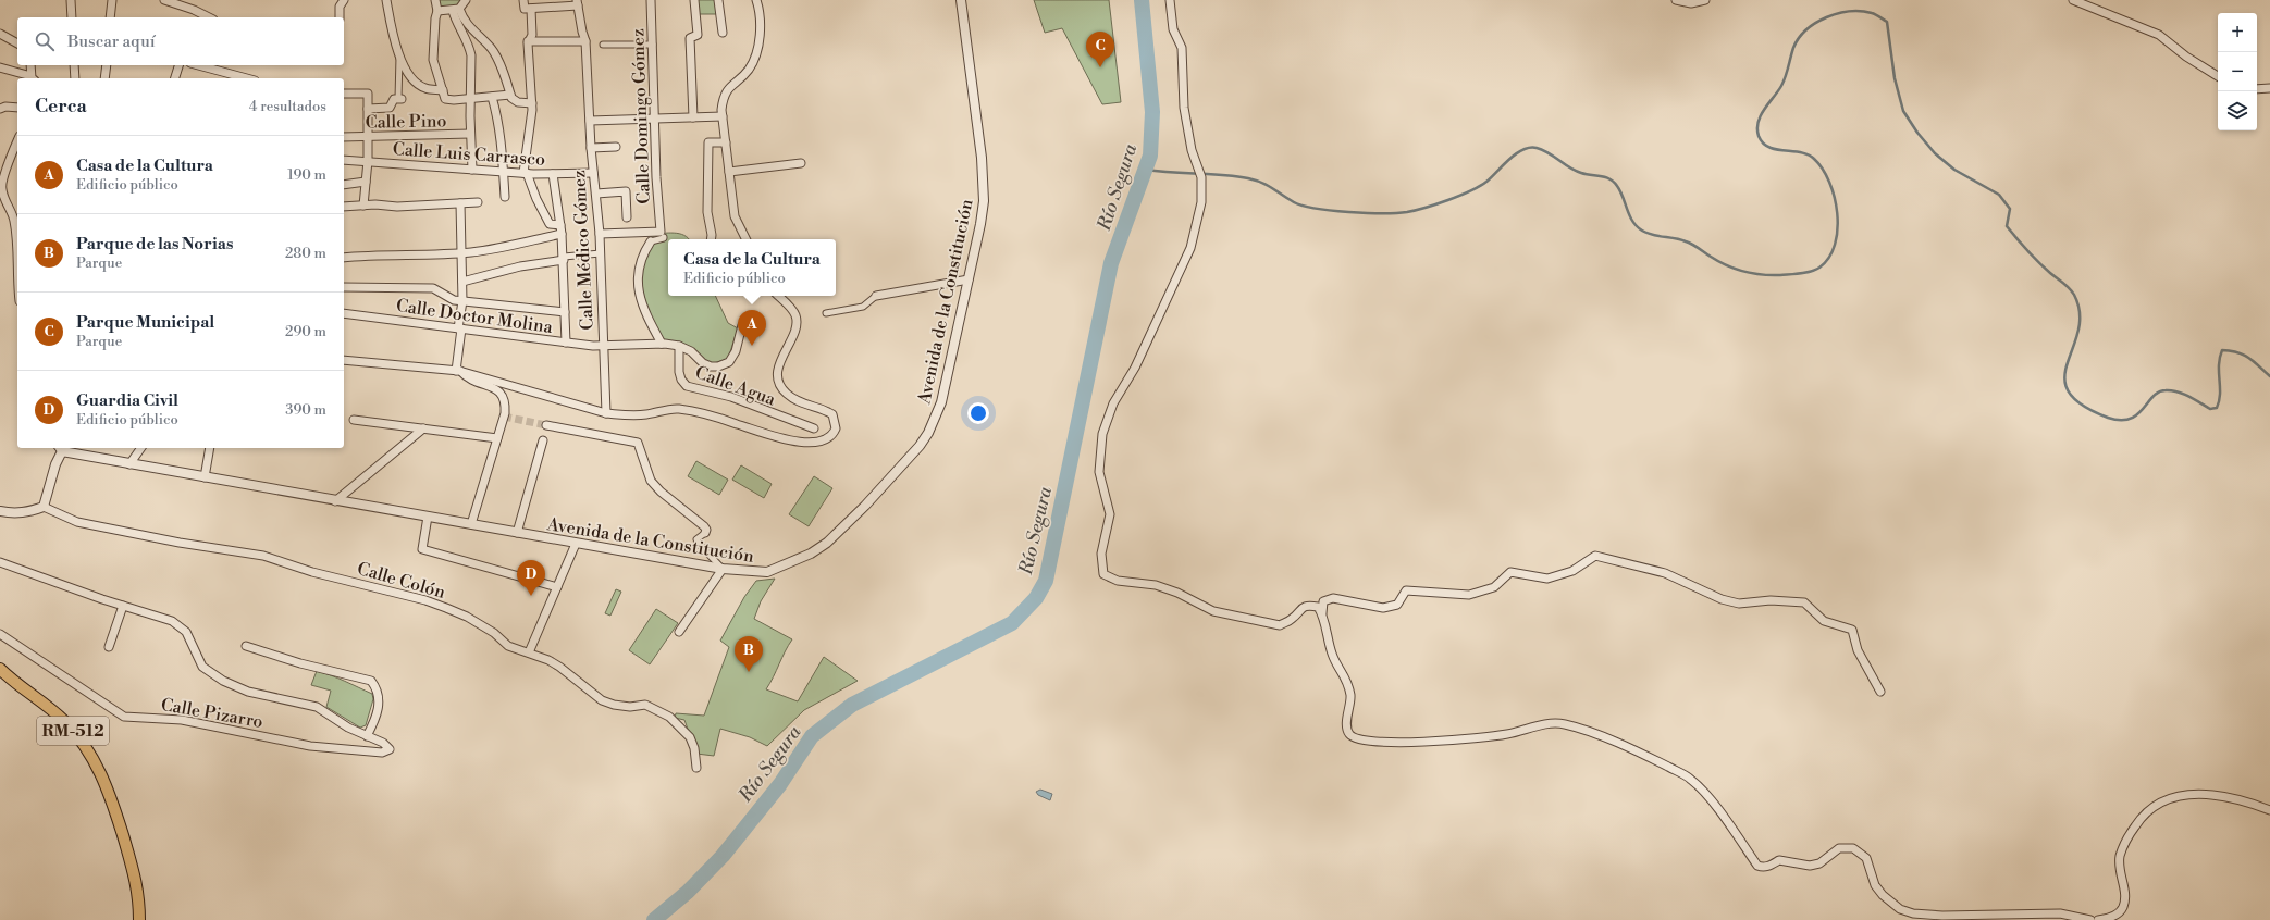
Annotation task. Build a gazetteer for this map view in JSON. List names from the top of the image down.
{
  "streets": {
    "main road": ["RM-512"],
    "street": [
      "Calle Domingo Gómez",
      "Calle Pino",
      "Calle Luis Carrasco",
      "Calle Médico Gómez",
      "Avenida de la Constitución",
      "Calle Doctor Molina",
      "Calle Agua",
      "Calle Colón",
      "Calle Pizarro"
    ]
  },
  "crossings": [
    ["Calle Luis Carrasco", "Calle Médico Gómez"],
    ["Calle Médico Gómez", "Calle Doctor Molina"],
    ["Calle Doctor Molina", "Calle Agua"]
  ],
  "water": ["Río Segura"],
  "page": {
    "map_buttons": ["+", "−"],
    "search": "Buscar aquí",
    "pins": [
      "C",
      "A",
      "D",
      "B"
    ],
    "heading": ["Cerca", "4 resultados"],
    "list": [
      {
        "mark": "A",
        "name": "Casa de la Cultura",
        "note": "Edificio público",
        "value": "190 m"
      },
      {
        "mark": "B",
        "name": "Parque de las Norias",
        "note": "Parque",
        "value": "280 m"
      },
      {
        "mark": "C",
        "name": "Parque Municipal",
        "note": "Parque",
        "value": "290 m"
      },
      {
        "mark": "D",
        "name": "Guardia Civil",
        "note": "Edificio público",
        "value": "390 m"
      }
    ],
    "popup": ["Casa de la Cultura", "Edificio público"]
  }
}
